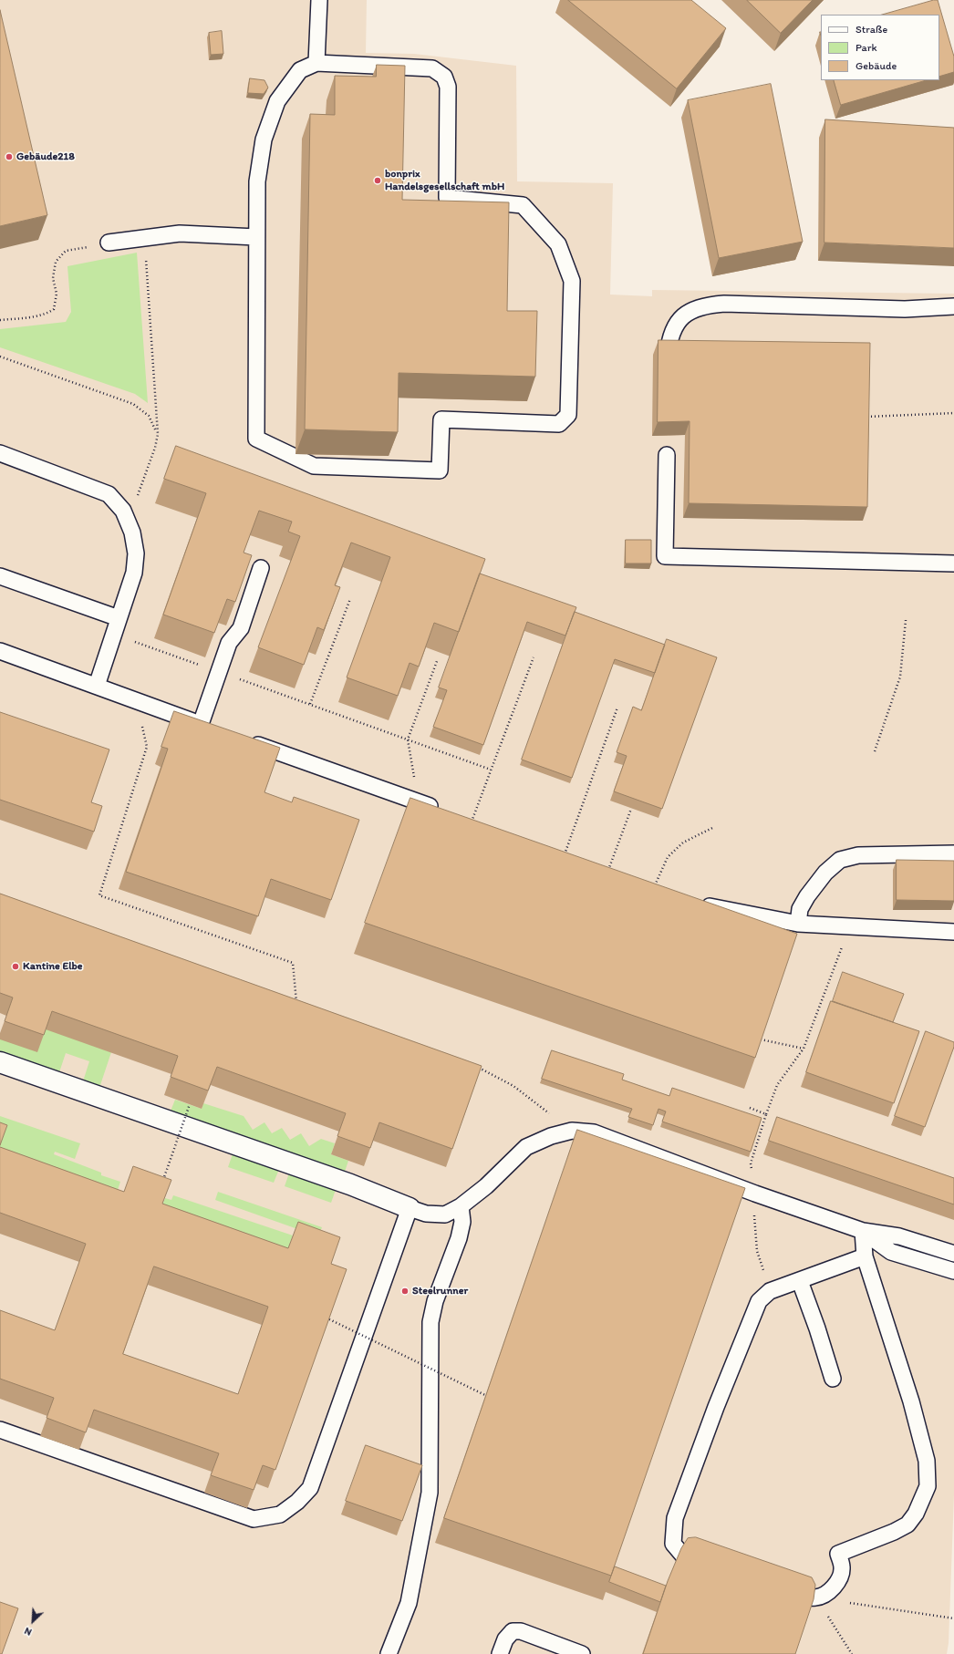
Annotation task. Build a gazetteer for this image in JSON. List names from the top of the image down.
{
  "places": [
    "Gebäude218",
    "bonprix Handelsgesellschaft mbH",
    "Kantine Elbe",
    "Steelrunner"
  ],
  "legend": ["Straße", "Park", "Gebäude"],
  "north": "bottom left"
}
